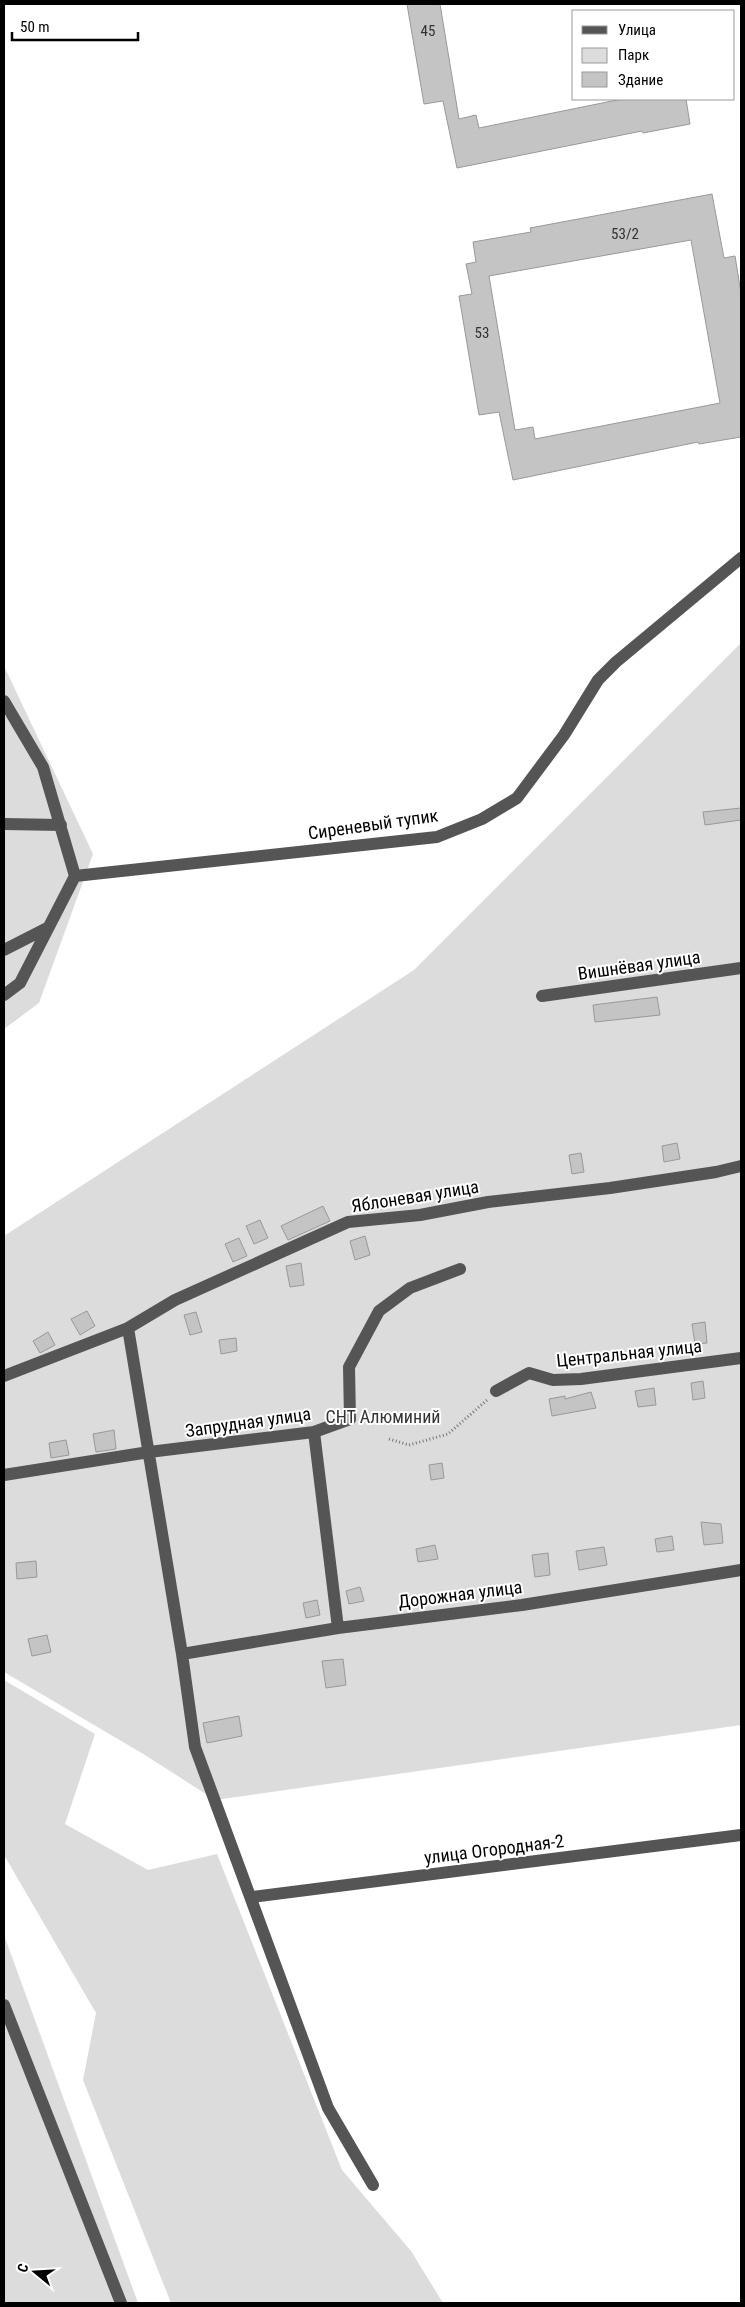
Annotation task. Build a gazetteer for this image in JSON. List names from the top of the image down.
{
  "streets": {
    "street": [
      "Сиреневый тупик",
      "Вишнёвая улица",
      "Яблоневая улица",
      "Центральная улица",
      "Запрудная улица",
      "Дорожная улица",
      "улица Огородная-2"
    ]
  },
  "parks": ["СНТ Алюминий"],
  "house_numbers": ["45", "53/2", "53"],
  "legend": ["Улица", "Парк", "Здание"],
  "scale_bar": "50 m",
  "north": "left"
}
